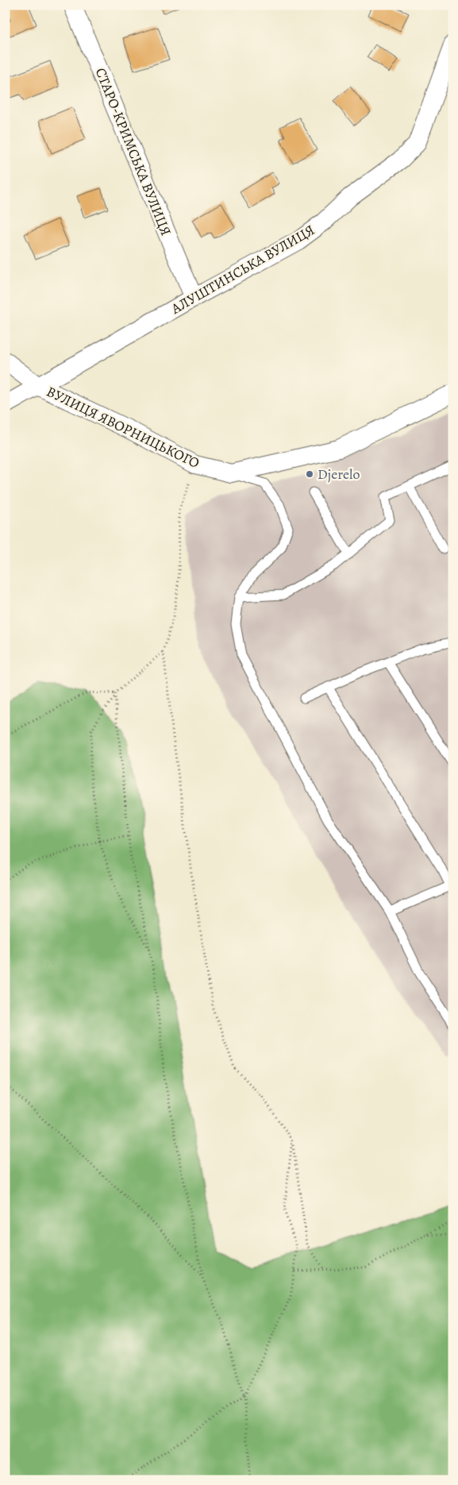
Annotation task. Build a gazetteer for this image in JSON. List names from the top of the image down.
{
  "streets": {
    "street": ["СТАРО-КРИМСЬКА ВУЛИЦЯ", "АЛУШТИНСЬКА ВУЛИЦЯ", "ВУЛИЦЯ ЯВОРНИЦЬКОГО"]
  },
  "crossings": [
    ["СТАРО-КРИМСЬКА ВУЛИЦЯ", "АЛУШТИНСЬКА ВУЛИЦЯ"],
    ["АЛУШТИНСЬКА ВУЛИЦЯ", "ВУЛИЦЯ ЯВОРНИЦЬКОГО"]
  ],
  "places": ["Djerelo"]
}
